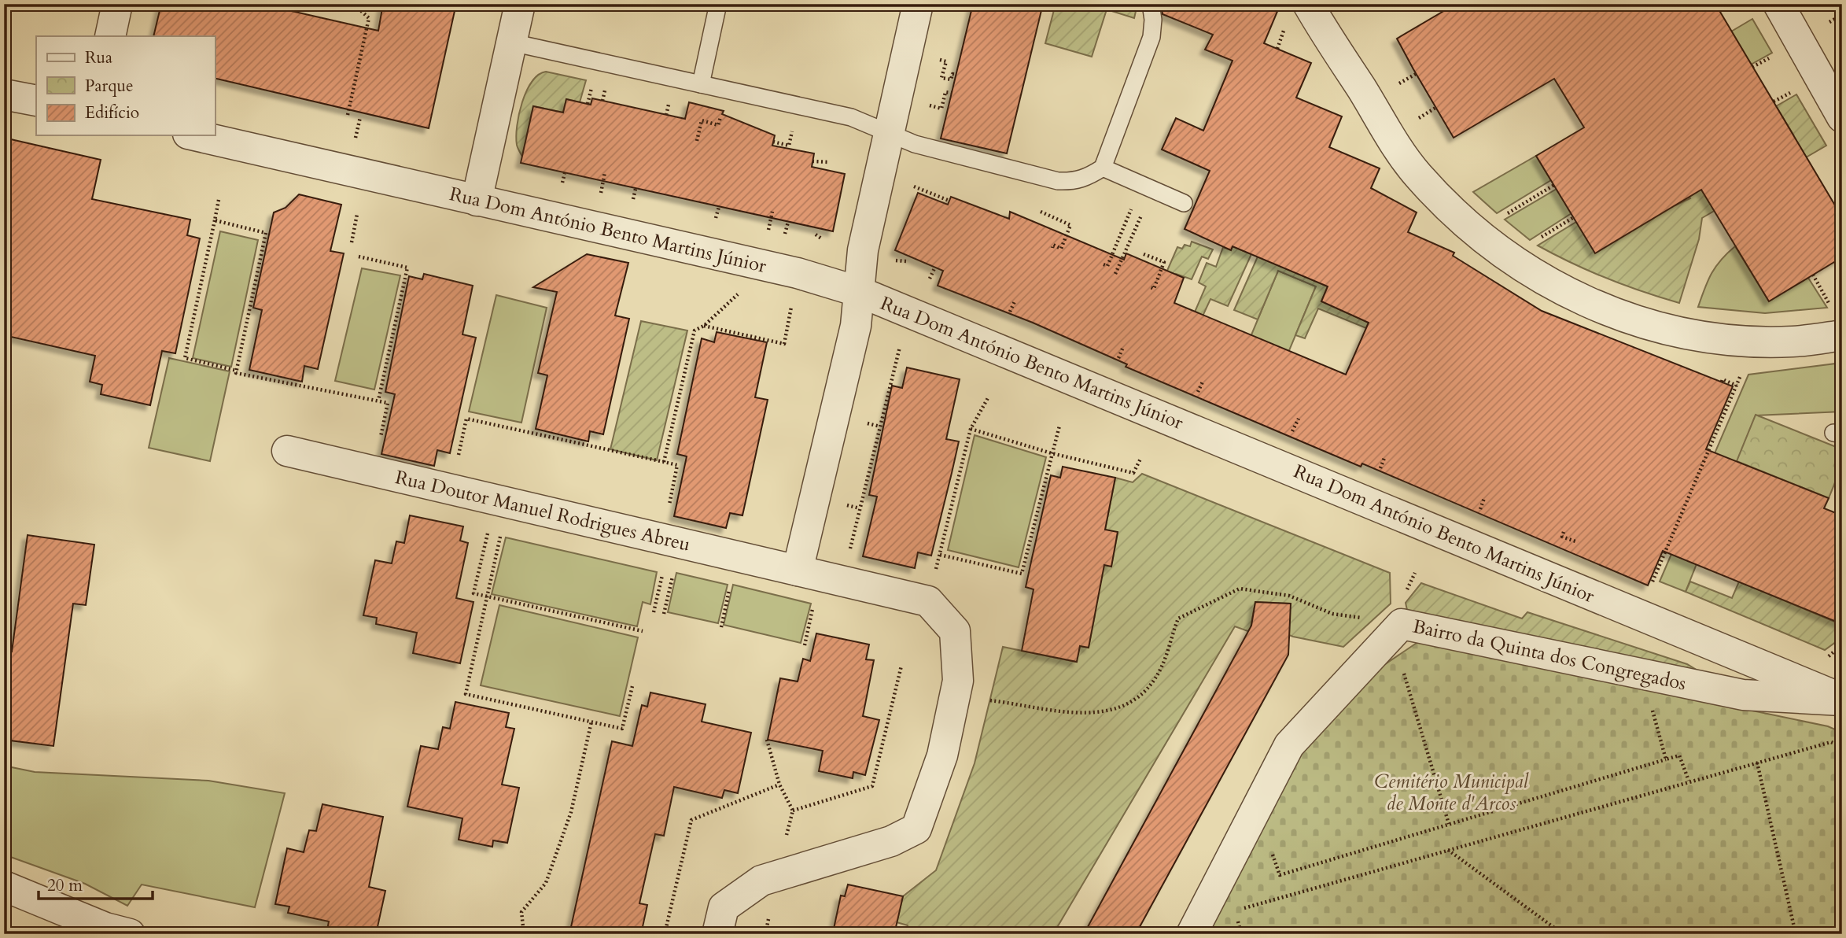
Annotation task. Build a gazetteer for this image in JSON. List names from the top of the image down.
{
  "streets": {
    "street": ["Rua Dom António Bento Martins Júnior", "Rua Doutor Manuel Rodrigues Abreu", "Bairro da Quinta dos Congregados"]
  },
  "crossings": [
    ["Rua Dom António Bento Martins Júnior", "Bairro da Quinta dos Congregados"]
  ],
  "parks": ["Cemitério Municipal de Monte d'Arcos"],
  "legend": ["Rua", "Parque", "Edifício"],
  "scale_bar": "20 m"
}
